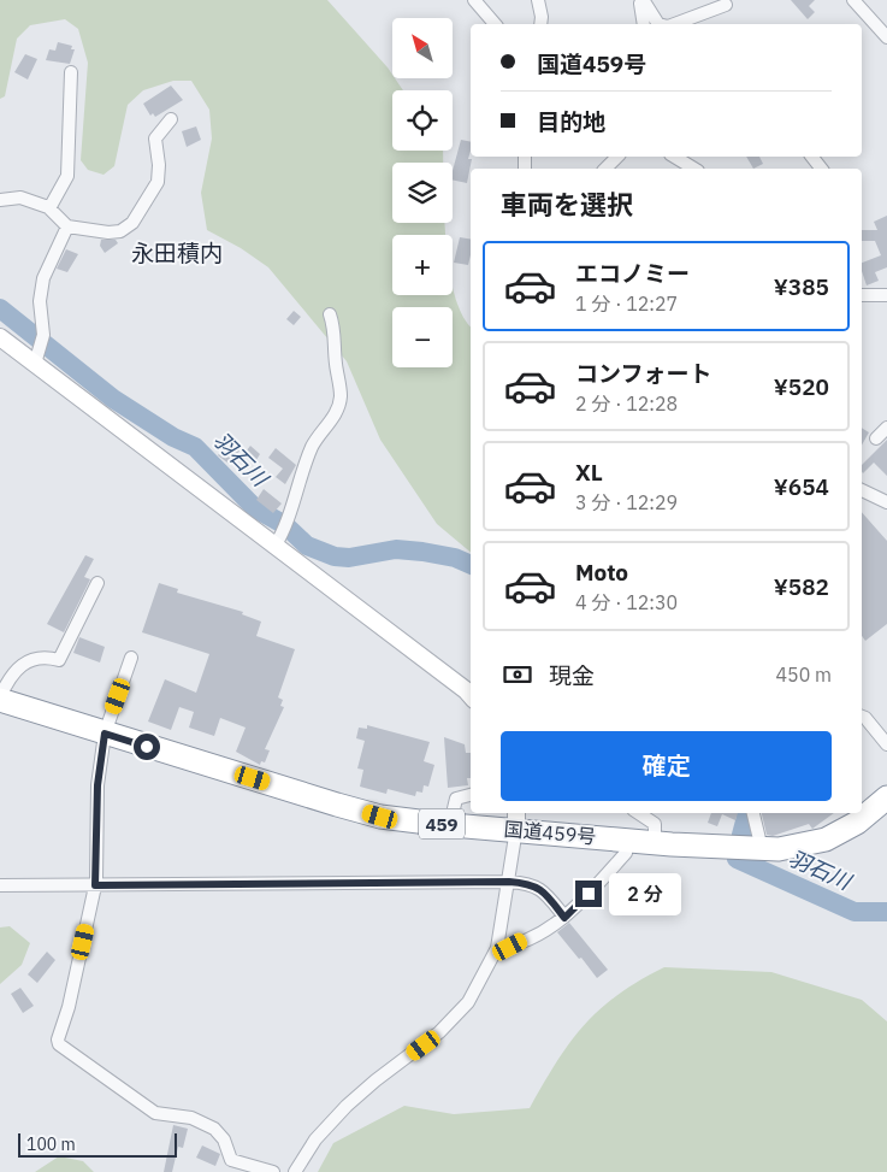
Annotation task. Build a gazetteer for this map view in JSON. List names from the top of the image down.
{
  "streets": {
    "highway": ["459", "国道459号"]
  },
  "districts": ["永田積内"],
  "water": ["羽石川"],
  "scale_bar": "100 m",
  "north": "top left",
  "page": {
    "map_buttons": ["+", "−"],
    "banner": ["国道459号", "目的地"],
    "heading": "車両を選択",
    "list": [
      {
        "name": "エコノミー",
        "note": "1 分 · 12:27",
        "value": "¥385"
      },
      {
        "name": "コンフォート",
        "note": "2 分 · 12:28",
        "value": "¥520"
      },
      {
        "name": "XL",
        "note": "3 分 · 12:29",
        "value": "¥654"
      },
      {
        "name": "Moto",
        "note": "4 分 · 12:30",
        "value": "¥582"
      }
    ],
    "pay": ["現金", "450 m"],
    "buttons": "確定",
    "bubble": "2 分",
    "scale": "100 m"
  }
}
